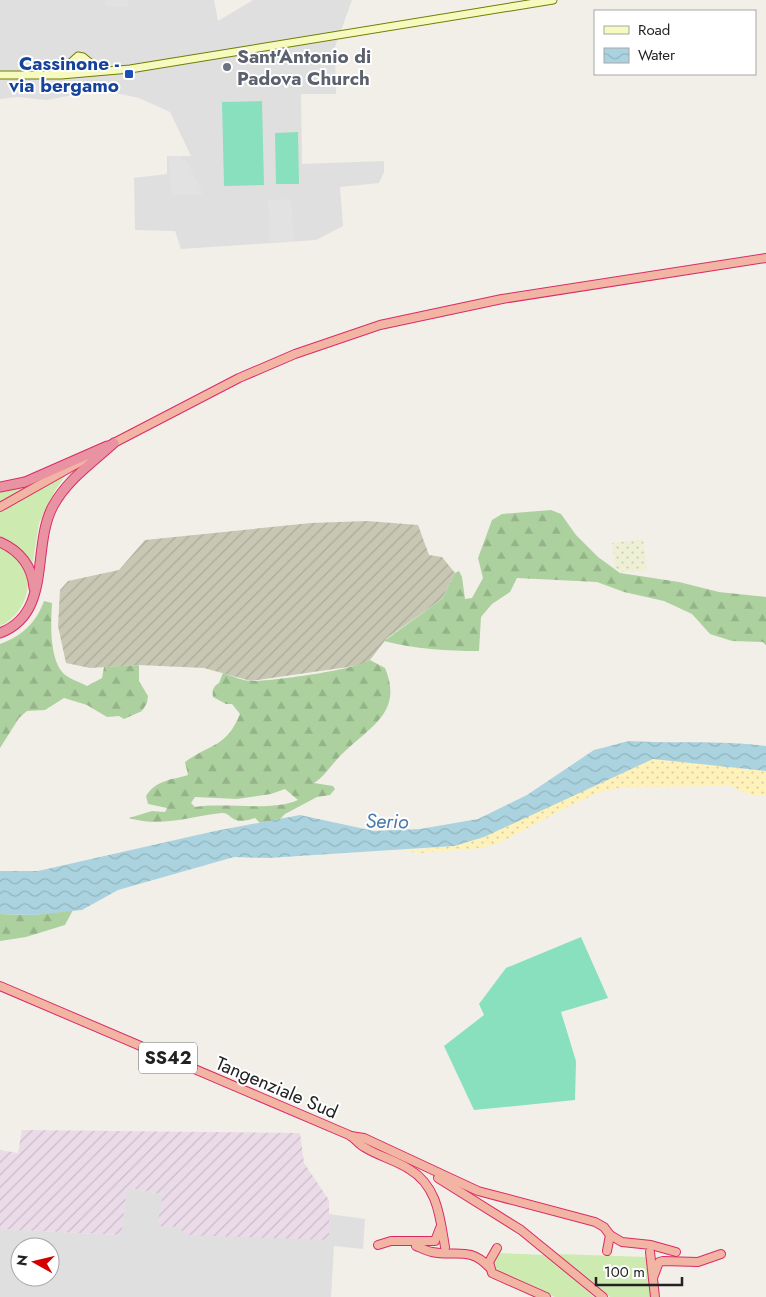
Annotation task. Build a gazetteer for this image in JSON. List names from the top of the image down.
{
  "streets": {
    "highway": ["SS42", "Tangenziale Sud"]
  },
  "water": ["Serio"],
  "places": {
    "other": ["Sant'Antonio di Padova Church"],
    "transit": ["Cassinone - via bergamo"]
  },
  "legend": ["Road", "Water"],
  "scale_bar": "100 m",
  "north": "left"
}
